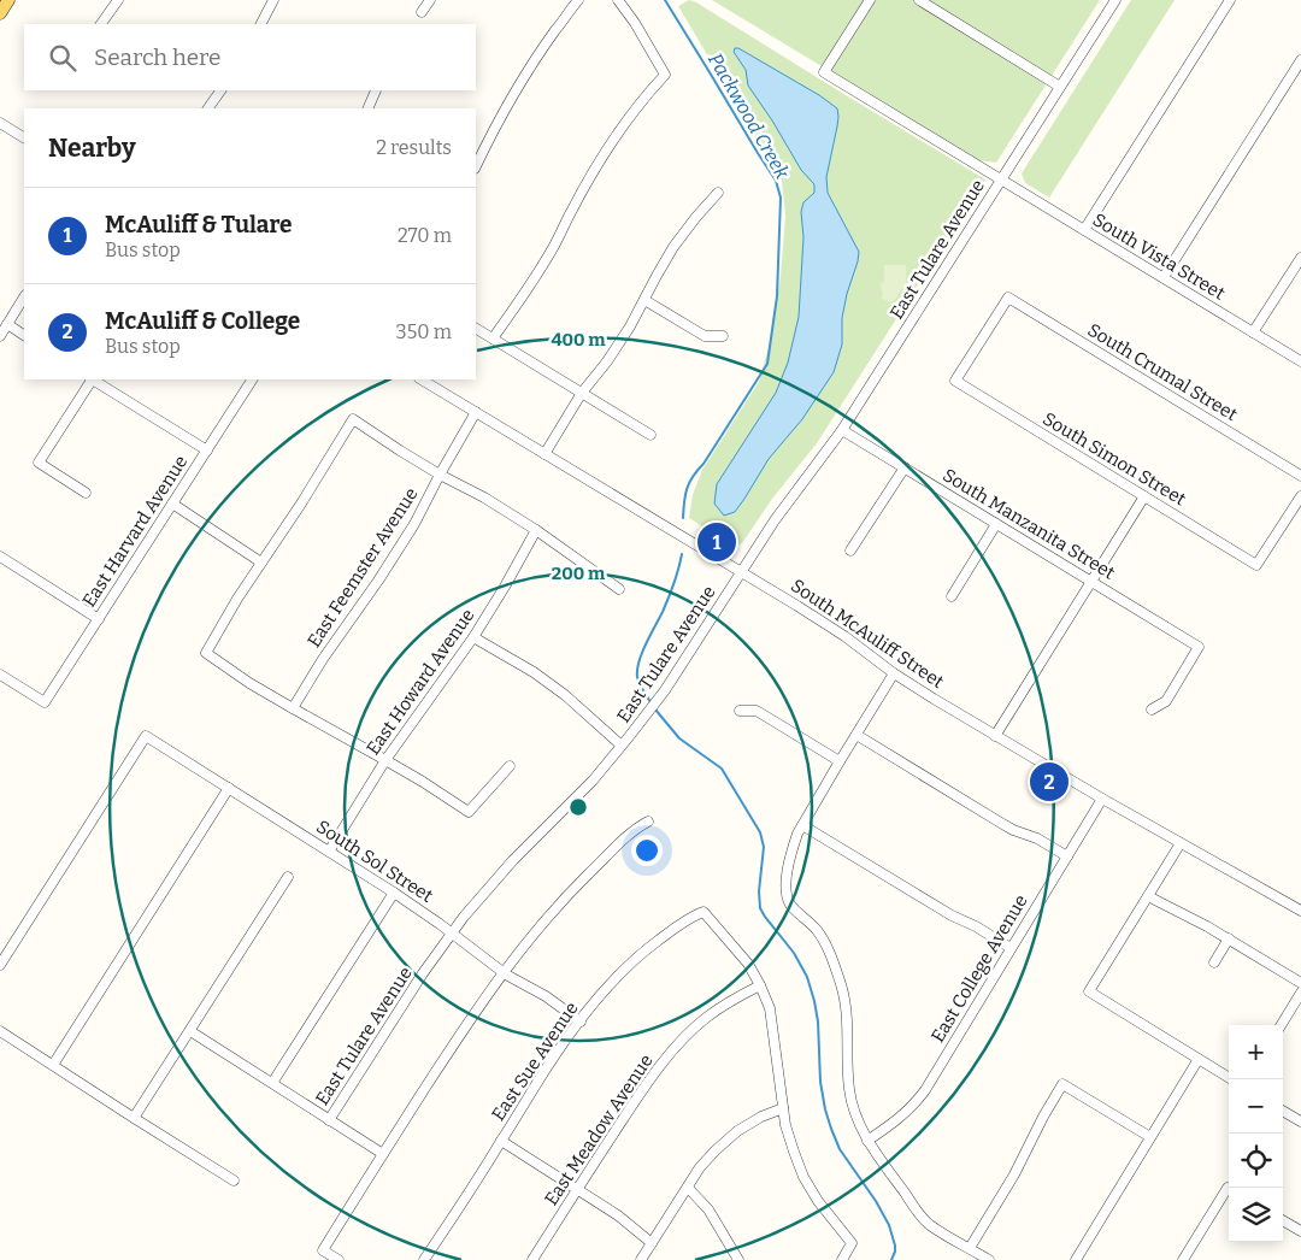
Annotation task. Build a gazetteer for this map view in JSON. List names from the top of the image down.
{
  "streets": {
    "street": [
      "East Tulare Avenue",
      "South Vista Street",
      "South Crumal Street",
      "South Simon Street",
      "South Manzanita Street",
      "East Harvard Avenue",
      "East Feemster Avenue",
      "South McAuliff Street",
      "East Howard Avenue",
      "South Sol Street",
      "East College Avenue",
      "East Sue Avenue",
      "East Meadow Avenue"
    ]
  },
  "crossings": [
    ["East Tulare Avenue", "South Vista Street"],
    ["East Tulare Avenue", "South Manzanita Street"],
    ["East Tulare Avenue", "South McAuliff Street"],
    ["East Tulare Avenue", "South Sol Street"],
    ["South Crumal Street", "South Simon Street"],
    ["East Feemster Avenue", "South McAuliff Street"],
    ["South McAuliff Street", "East College Avenue"],
    ["East Howard Avenue", "South Sol Street"],
    ["South Sol Street", "East Sue Avenue"],
    ["East Sue Avenue", "East Meadow Avenue"]
  ],
  "water": ["Packwood Creek"],
  "page": {
    "search": "Search here",
    "heading": ["Nearby", "2 results"],
    "list": [
      {
        "mark": "1",
        "name": "McAuliff & Tulare",
        "note": "Bus stop",
        "value": "270 m"
      },
      {
        "mark": "2",
        "name": "McAuliff & College",
        "note": "Bus stop",
        "value": "350 m"
      }
    ],
    "pins": ["1", "2"],
    "map_buttons": ["+", "−"]
  },
  "rings": ["400 m", "200 m"]
}
